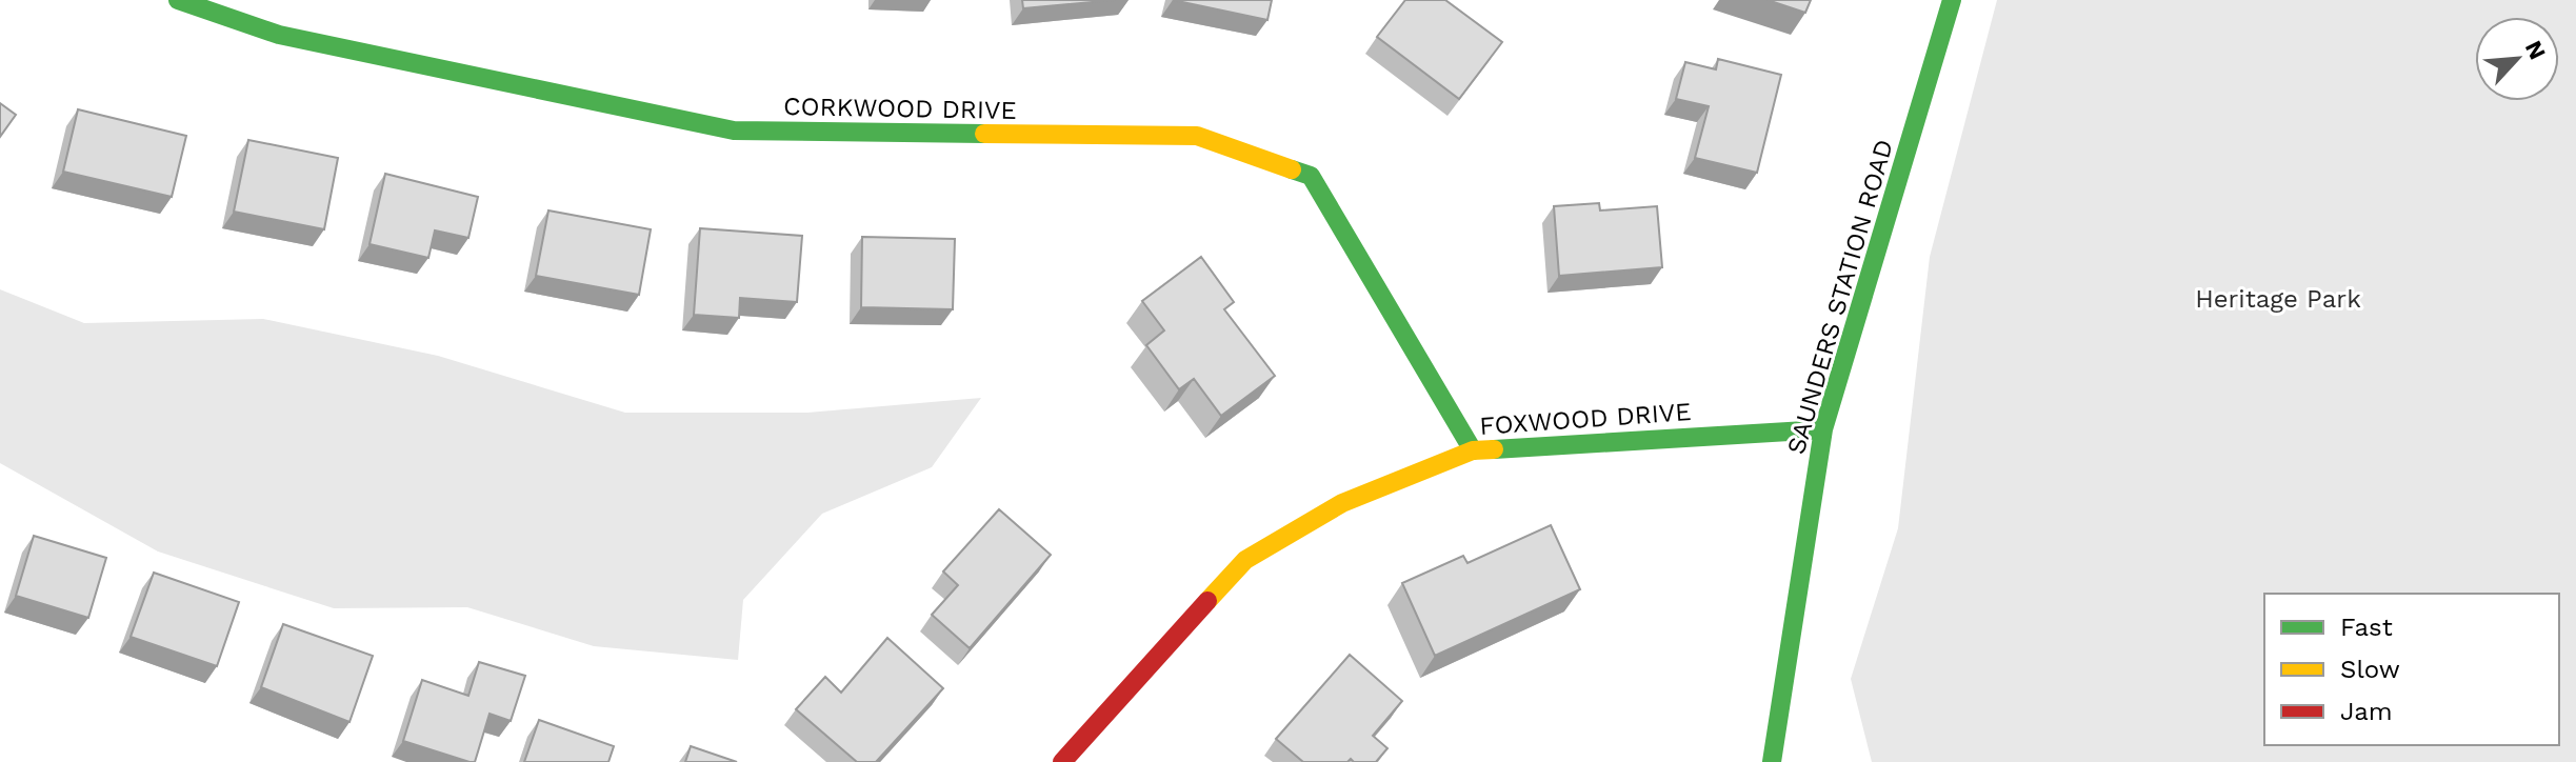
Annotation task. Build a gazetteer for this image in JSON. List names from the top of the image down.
{
  "streets": {
    "street": ["CORKWOOD DRIVE", "SAUNDERS STATION ROAD", "FOXWOOD DRIVE"]
  },
  "crossings": [
    ["CORKWOOD DRIVE", "FOXWOOD DRIVE"],
    ["SAUNDERS STATION ROAD", "FOXWOOD DRIVE"]
  ],
  "parks": ["Heritage Park"],
  "legend": ["Fast", "Slow", "Jam"],
  "north": "top right"
}
